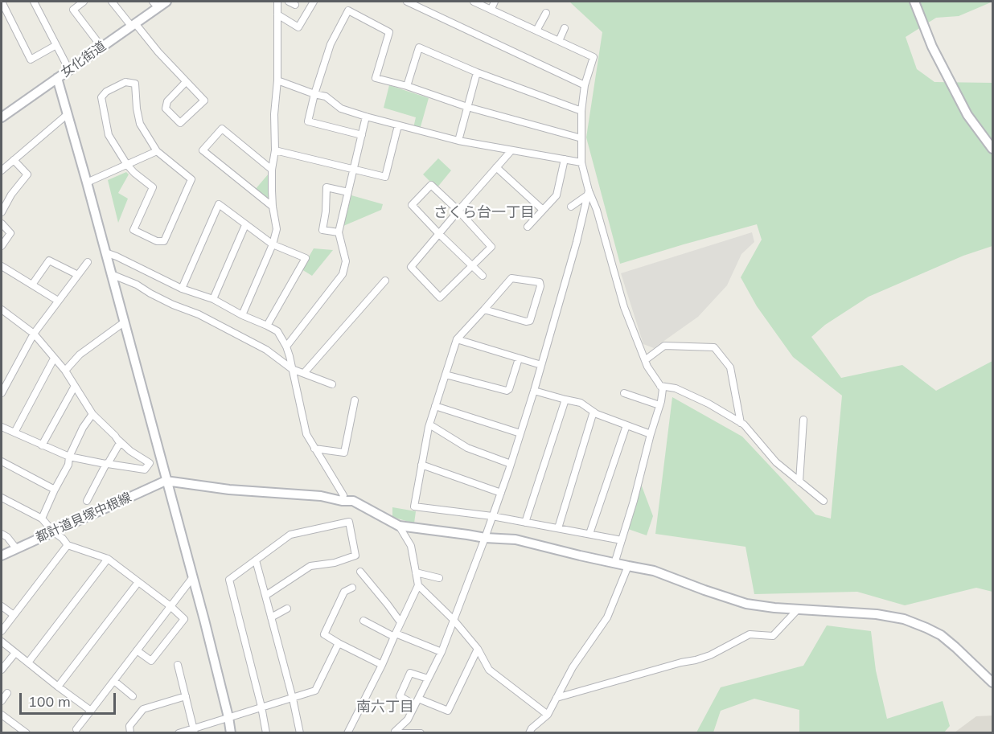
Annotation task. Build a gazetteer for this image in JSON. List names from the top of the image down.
{
  "streets": {
    "street": ["女化街道", "都計道貝塚中根線"]
  },
  "districts": ["さくら台一丁目", "南六丁目"],
  "scale_bar": "100 m"
}
